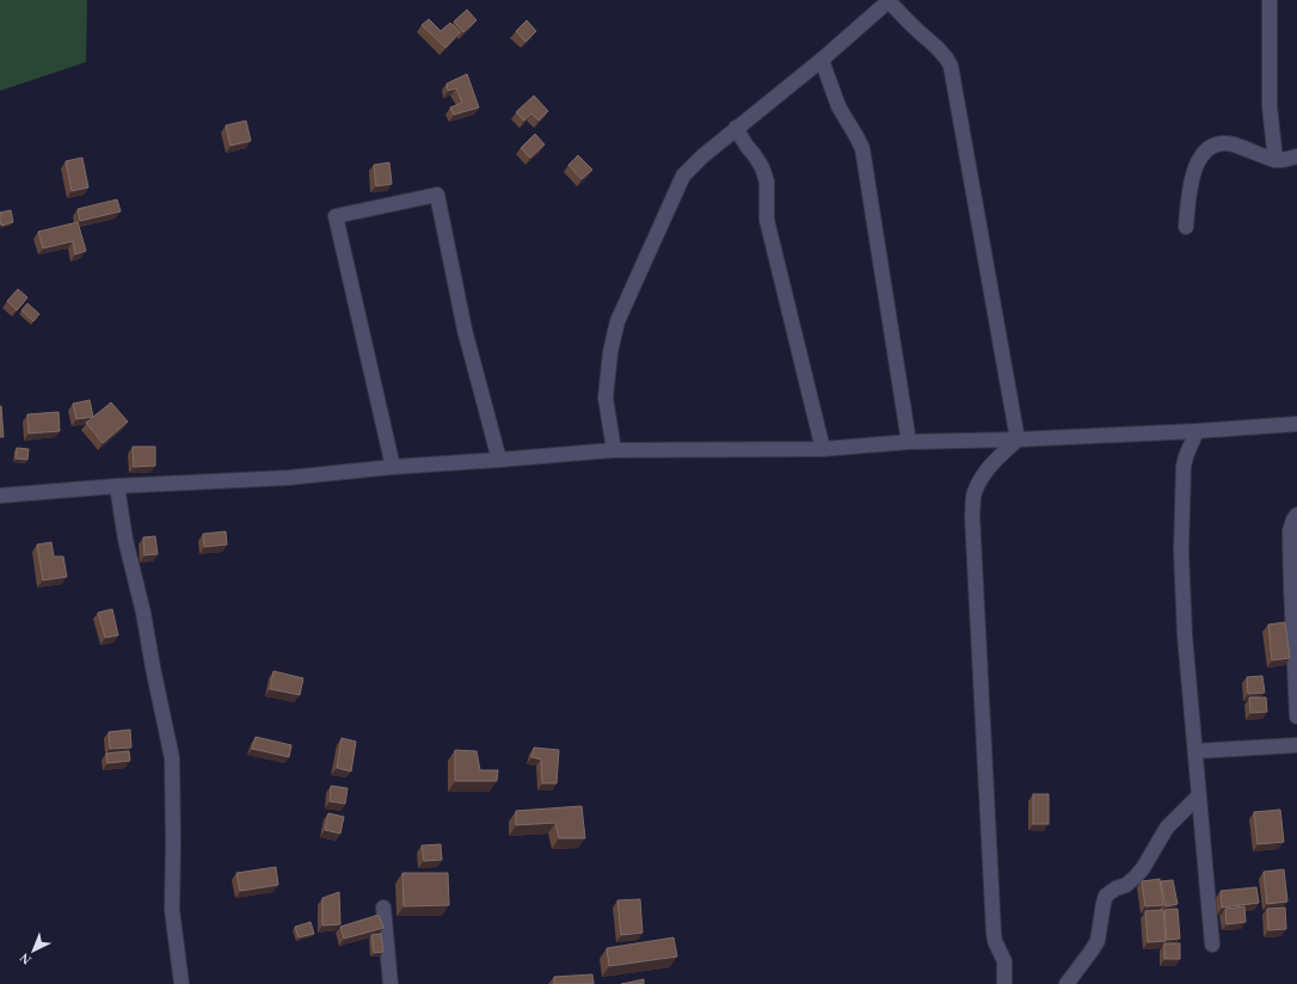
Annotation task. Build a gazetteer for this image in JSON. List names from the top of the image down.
{
  "north": "bottom left"
}
